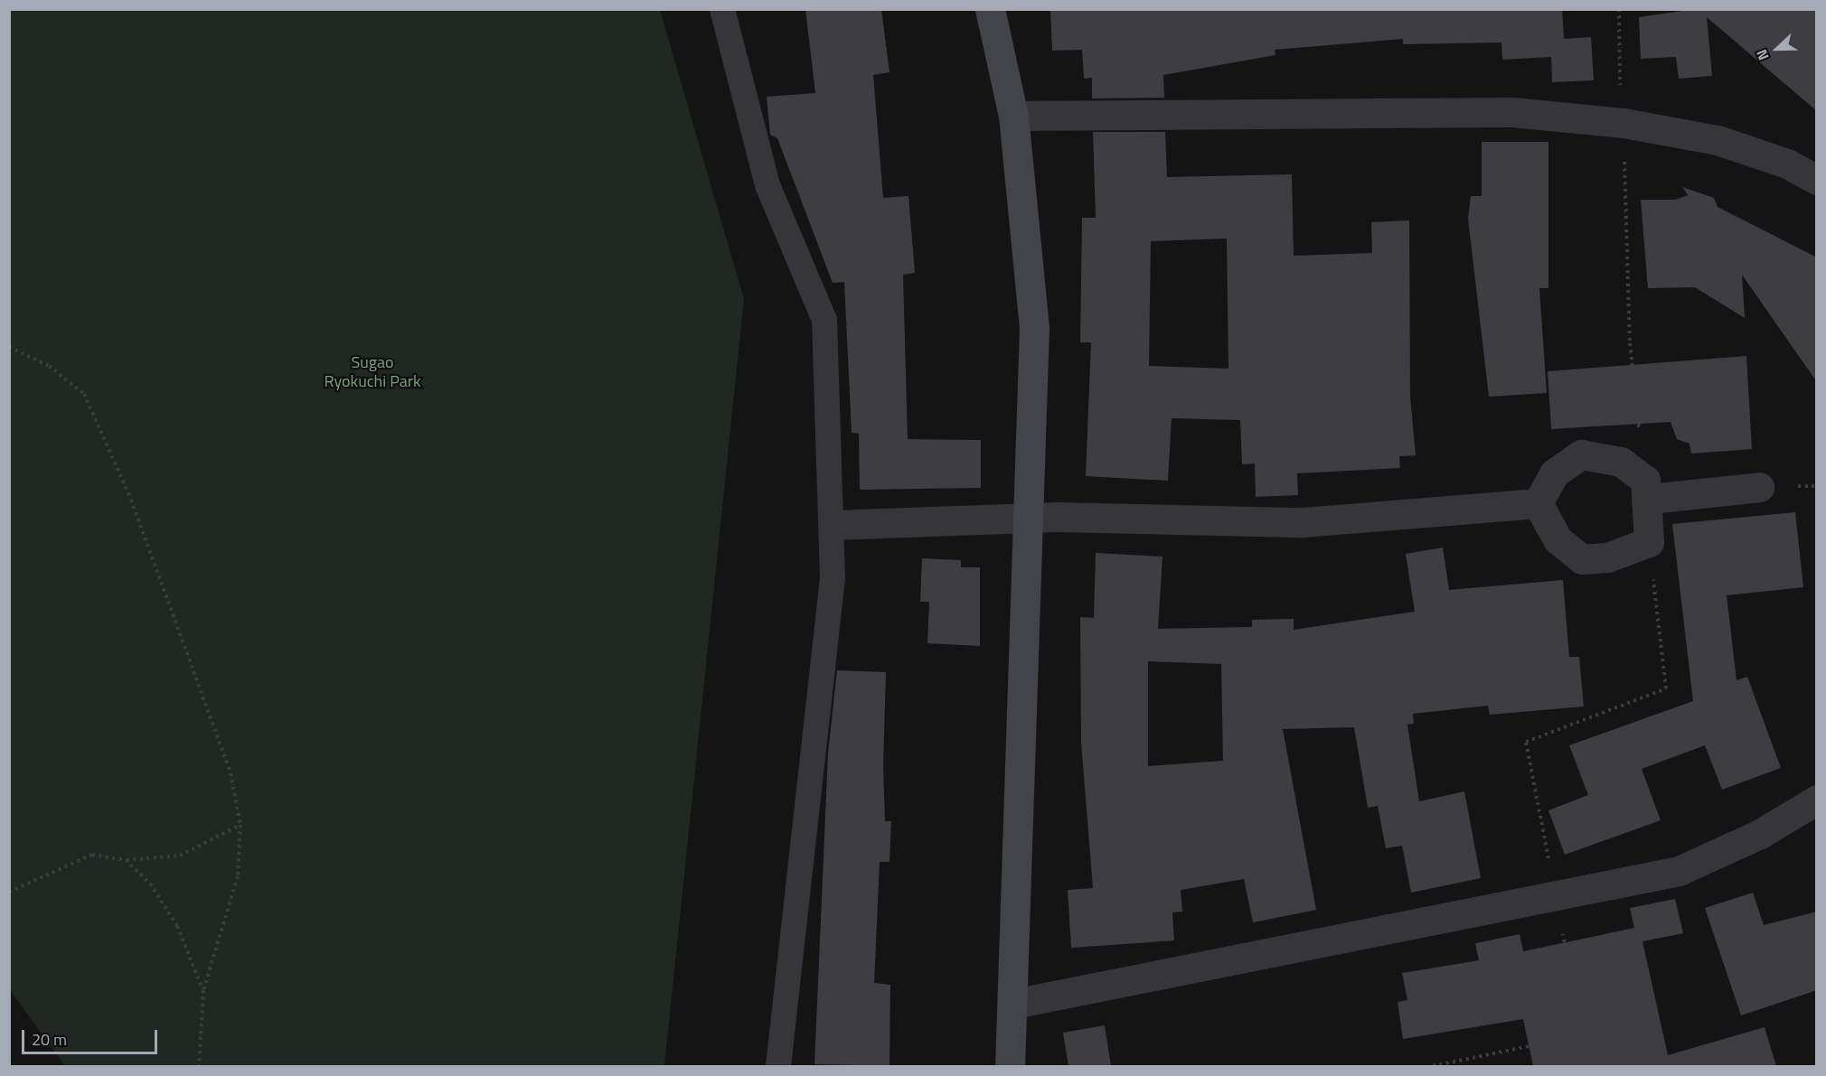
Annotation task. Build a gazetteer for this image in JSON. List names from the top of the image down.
{
  "parks": ["Sugao Ryokuchi Park"],
  "scale_bar": "20 m",
  "north": "left"
}
